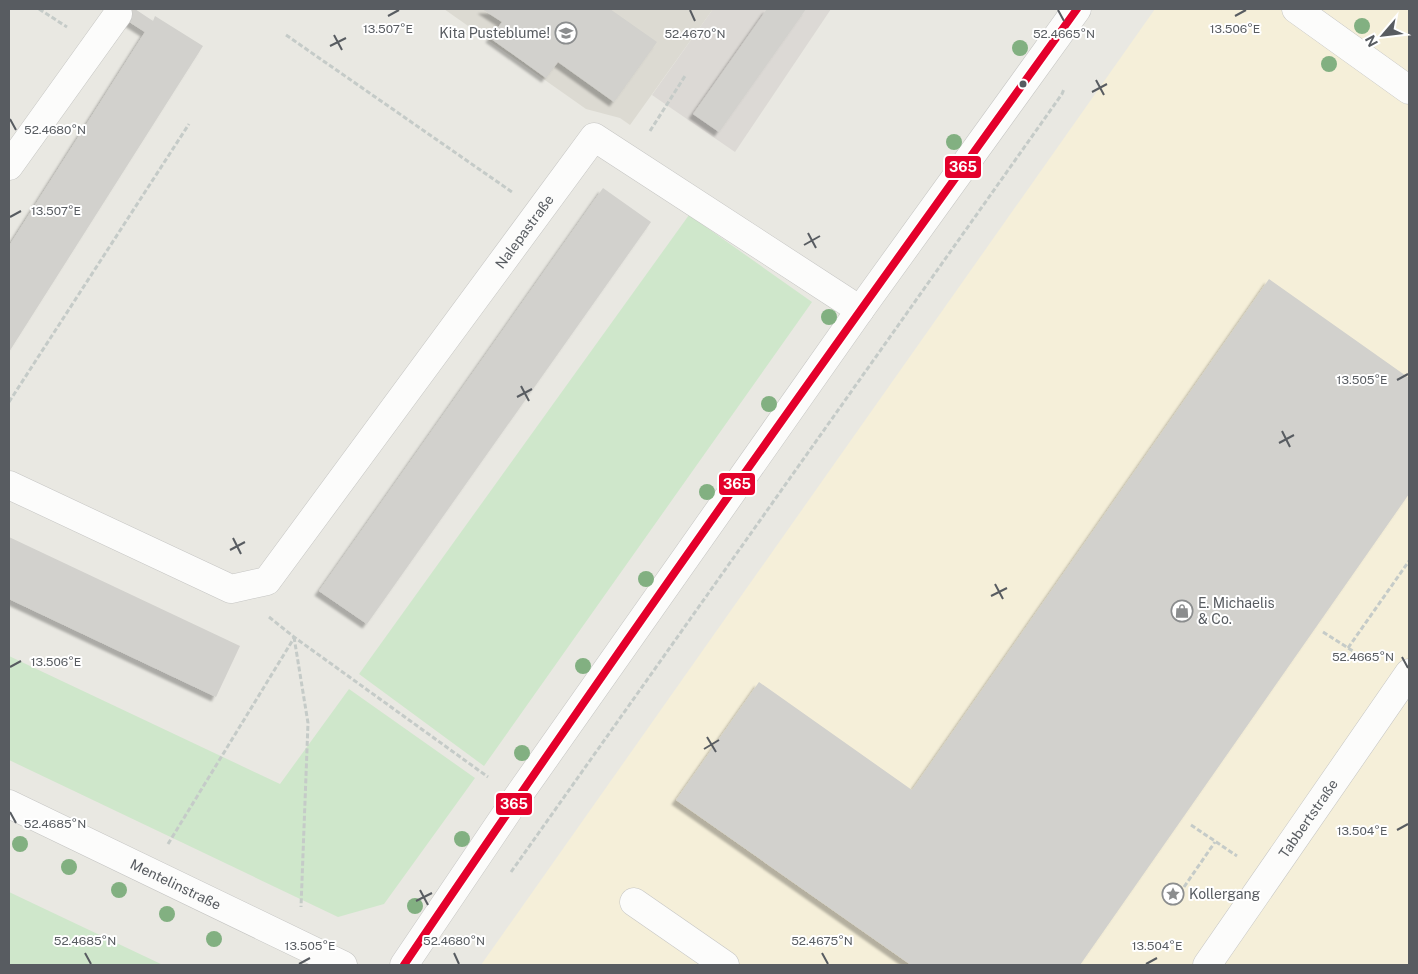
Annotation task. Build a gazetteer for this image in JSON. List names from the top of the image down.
{
  "streets": {
    "street": ["Nalepastraße", "Tabbertstraße", "Mentelinstraße"]
  },
  "places": {
    "school or university": ["Kita Pusteblume!"],
    "shop": ["E. Michaelis & Co."],
    "place": ["Kollergang"]
  },
  "lines": ["transit line 365"],
  "north": "bottom left",
  "coordinates": [
    "13.506°E",
    "13.507°E",
    "52.4670°N",
    "52.4665°N",
    "52.4680°N",
    "13.505°E",
    "52.4685°N",
    "13.504°E",
    "52.4675°N"
  ]
}
